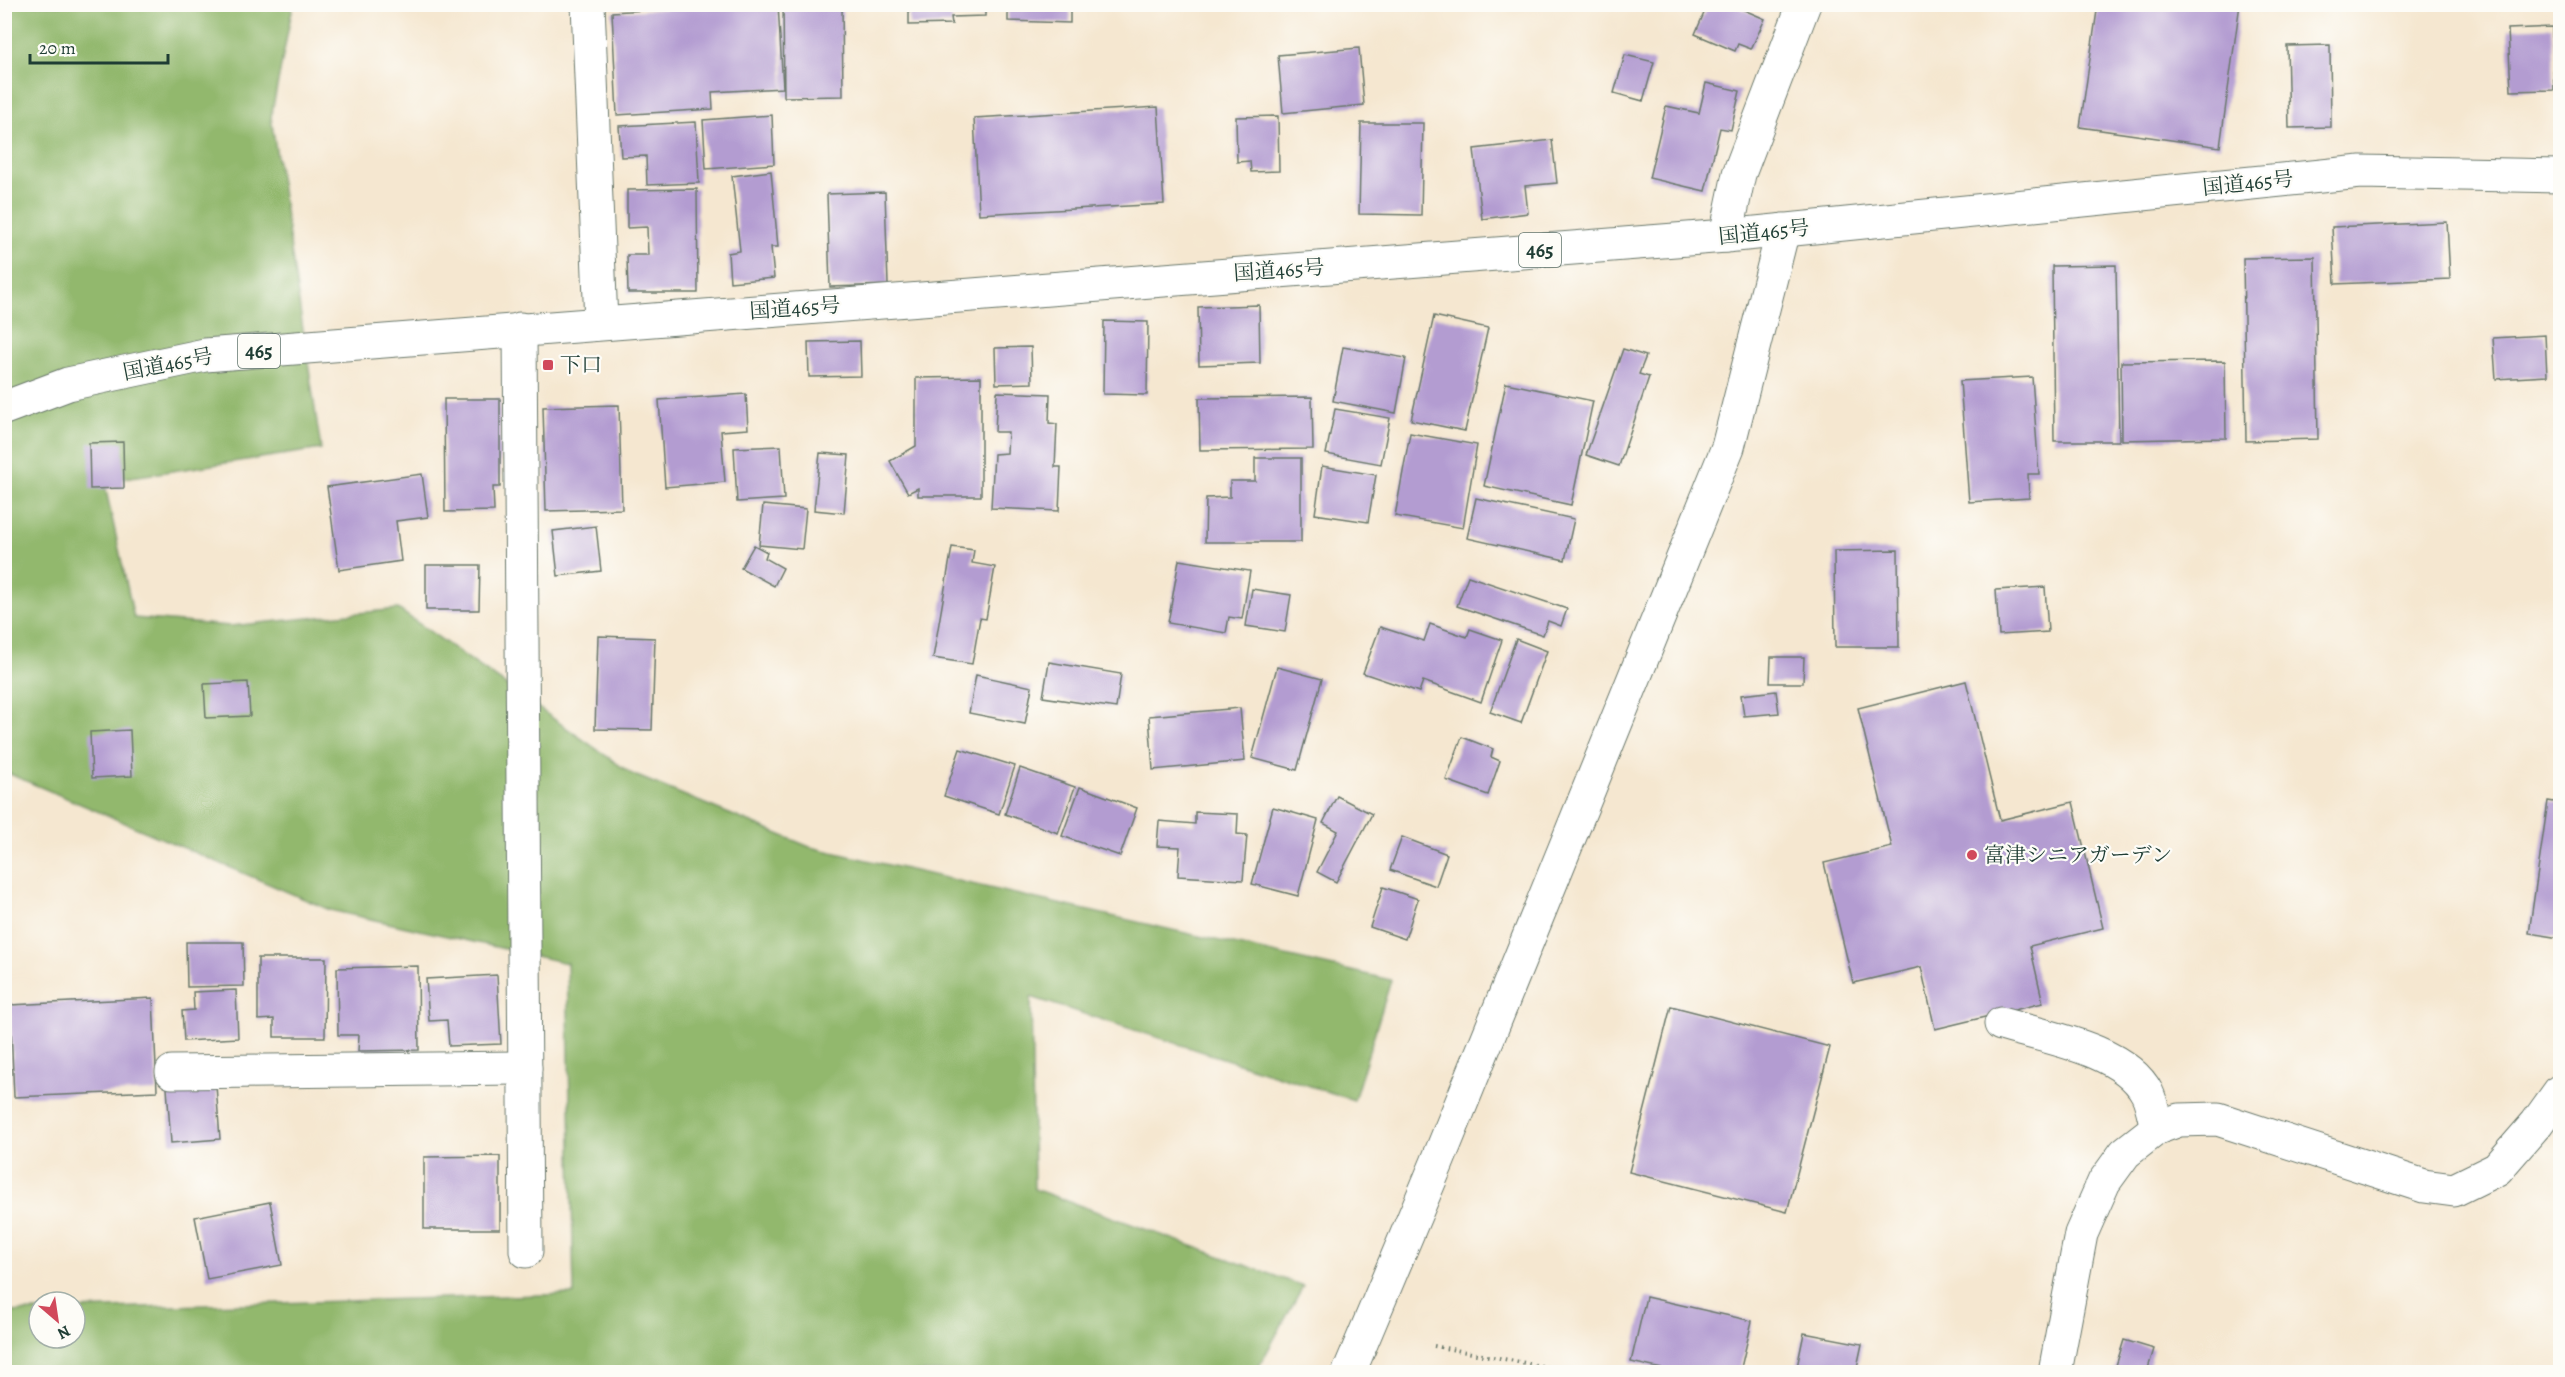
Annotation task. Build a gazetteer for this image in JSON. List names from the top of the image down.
{
  "streets": {
    "main road": ["国道465号", "465"]
  },
  "places": {
    "transit": ["下口"],
    "other": ["富津シニアガーデン"]
  },
  "scale_bar": "20 m",
  "north": "bottom right"
}
